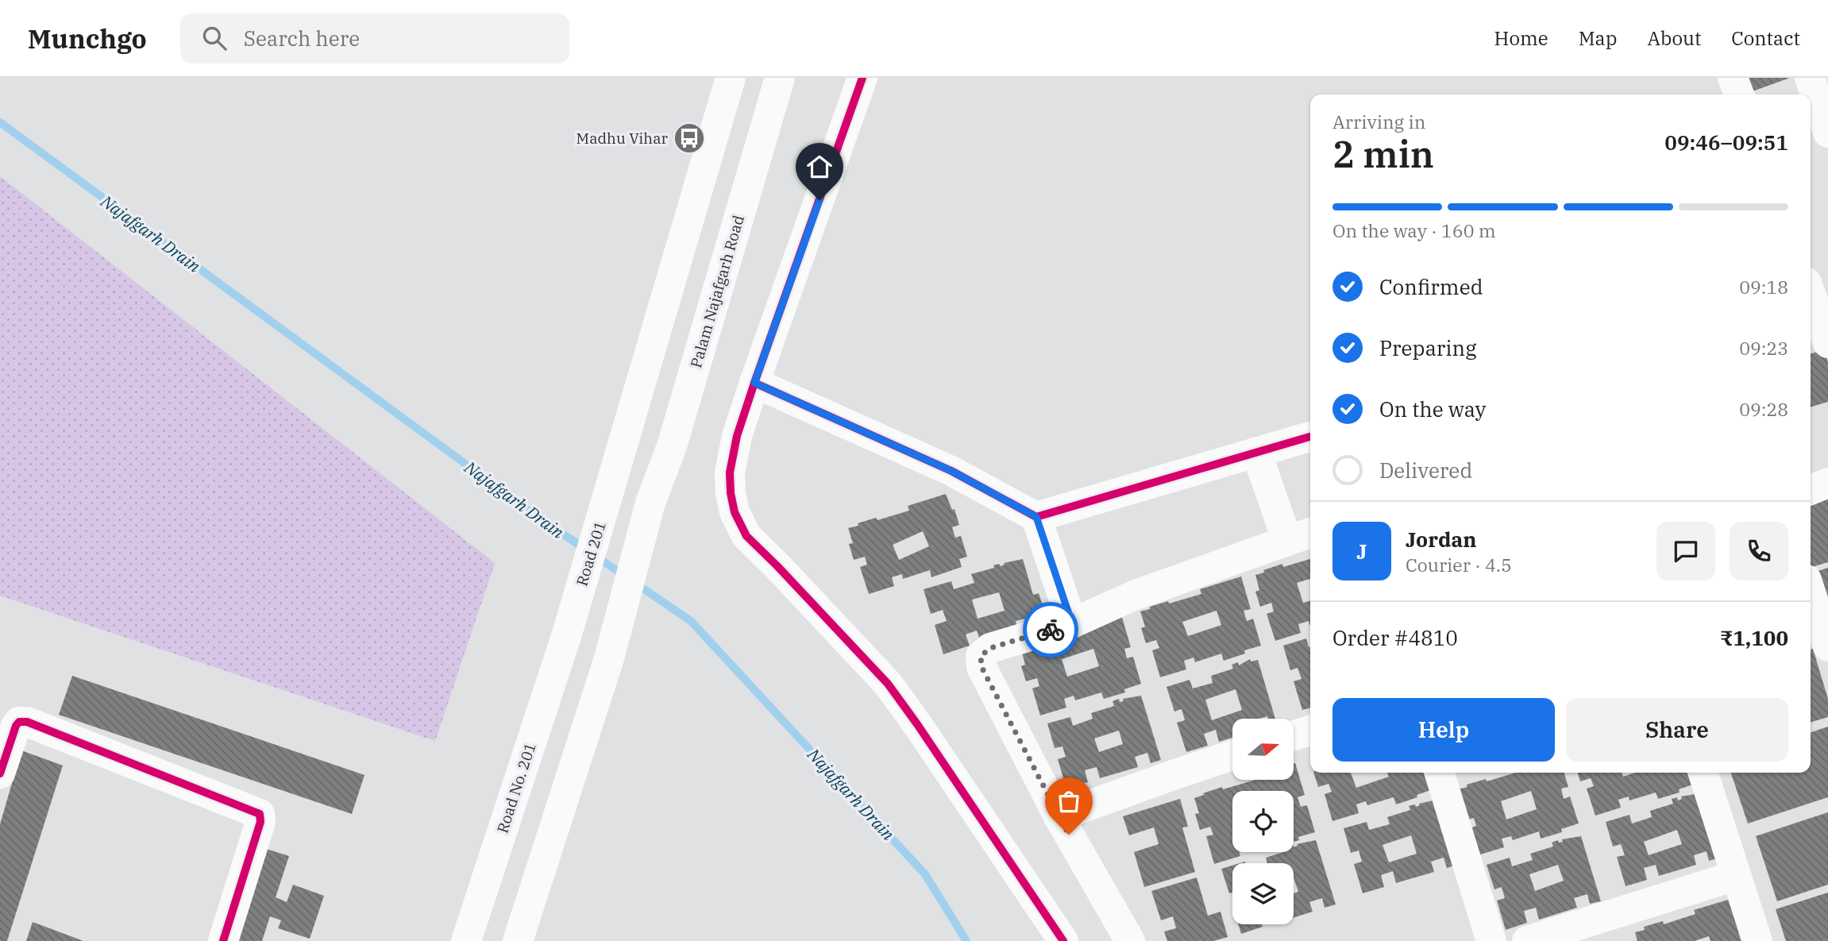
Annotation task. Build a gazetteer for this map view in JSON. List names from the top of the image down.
{
  "streets": {
    "street": ["Palam Najafgarh Road", "Road 201", "Road No. 201"]
  },
  "crossings": [
    ["Road 201", "Road No. 201"]
  ],
  "water": ["Najafgarh Drain"],
  "places": {
    "bus stop": ["Madhu Vihar"]
  },
  "north": "right",
  "page": {
    "header": "Munchgo",
    "search": "Search here",
    "nav": [
      "Home",
      "Map",
      "About",
      "Contact"
    ],
    "heading": ["2 min", "Arriving in", "09:46–09:51"],
    "panel": [
      "Jordan",
      "Courier · 4.5",
      "Order #4810",
      "₹1,100"
    ],
    "bar": "On the way · 160 m",
    "list": [
      ["Confirmed", "09:18"],
      ["Preparing", "09:23"],
      ["On the way", "09:28"],
      "Delivered"
    ],
    "round": "J",
    "buttons": ["Help", "Share"]
  }
}
